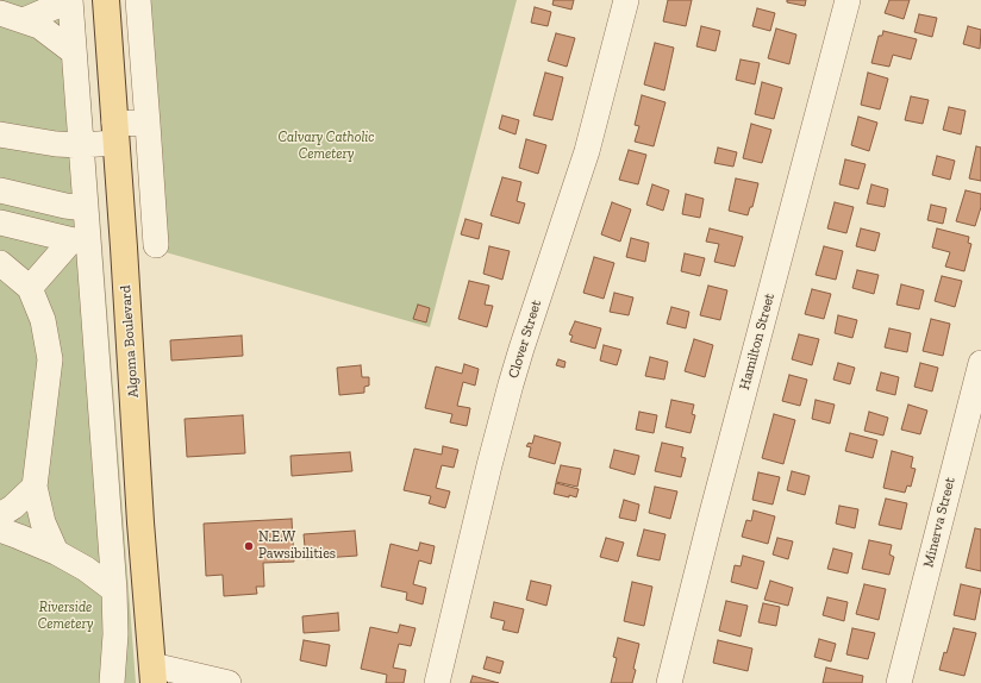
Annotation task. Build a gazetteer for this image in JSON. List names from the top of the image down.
{
  "streets": {
    "main road": ["Algoma Boulevard"],
    "street": ["Clover Street", "Hamilton Street", "Minerva Street"]
  },
  "parks": ["Calvary Catholic Cemetery", "Riverside Cemetery"],
  "places": ["N.E.W Pawsibilities"]
}
